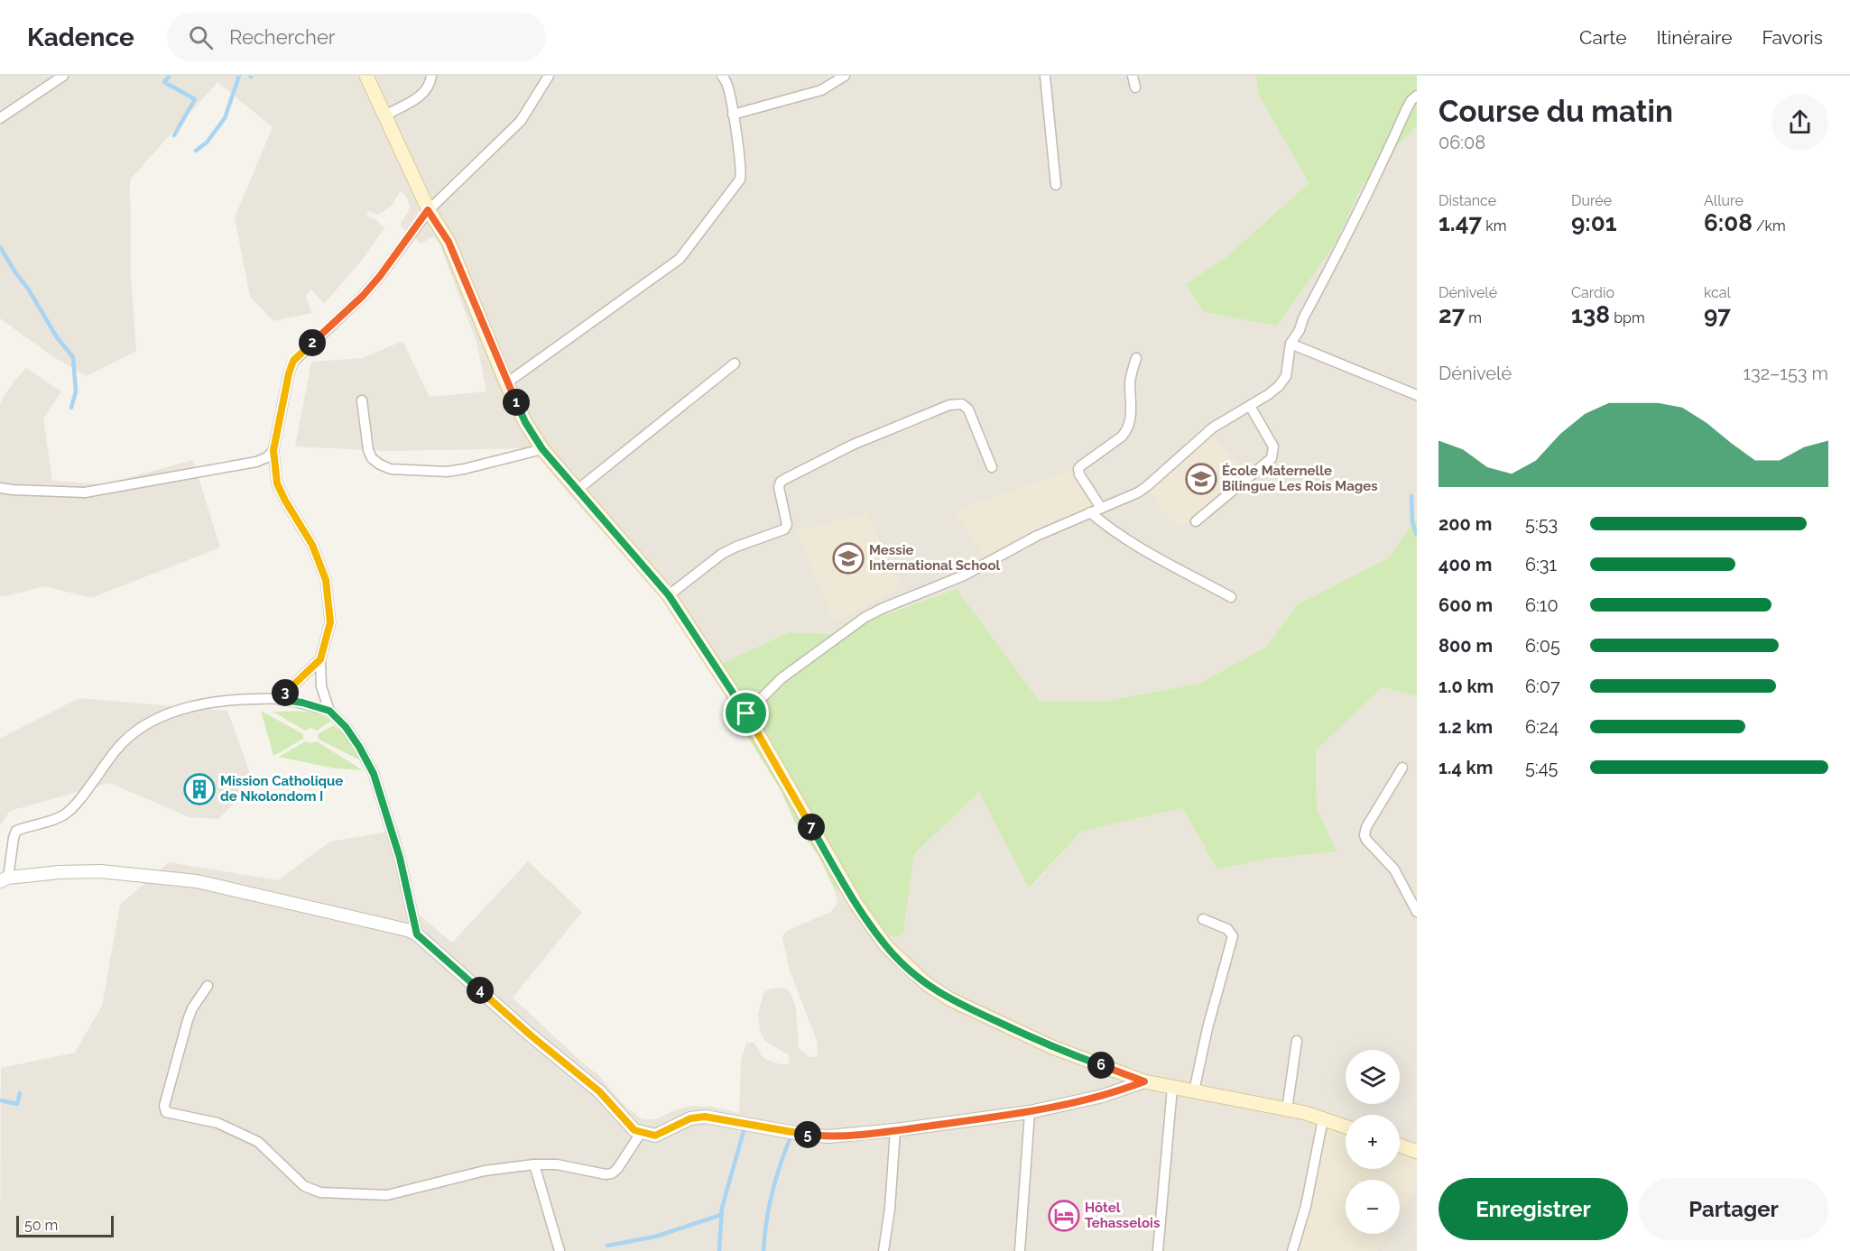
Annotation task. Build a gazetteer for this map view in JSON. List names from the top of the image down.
{
  "places": {
    "school or university": ["École Maternelle Bilingue Les Rois Mages", "Messie International School"],
    "building": ["Mission Catholique de Nkolondom I"],
    "hotel": ["Hôtel Tehasselois"]
  },
  "scale_bar": "50 m",
  "page": {
    "header": "Kadence",
    "search": "Rechercher",
    "nav": ["Carte", "Itinéraire", "Favoris"],
    "heading": ["Course du matin", "06:08"],
    "stats": [
      ["Distance", "1.47 km"],
      ["Durée", "9:01"],
      ["Allure", "6:08 /km"],
      ["Dénivelé", "27 m"],
      ["Cardio", "138 bpm"],
      ["kcal", "97"]
    ],
    "pins": [
      "2",
      "1",
      "3",
      "7",
      "4",
      "6",
      "5"
    ],
    "chart": ["Dénivelé", "132–153 m"],
    "list": [
      {
        "name": "200 m",
        "note": "5:53"
      },
      {
        "name": "400 m",
        "note": "6:31"
      },
      {
        "name": "600 m",
        "note": "6:10"
      },
      {
        "name": "800 m",
        "note": "6:05"
      },
      {
        "name": "1.0 km",
        "note": "6:07"
      },
      {
        "name": "1.2 km",
        "note": "6:24"
      },
      {
        "name": "1.4 km",
        "note": "5:45"
      }
    ],
    "map_buttons": ["+", "−"],
    "buttons": ["Enregistrer", "Partager"],
    "scale": "50 m"
  }
}
